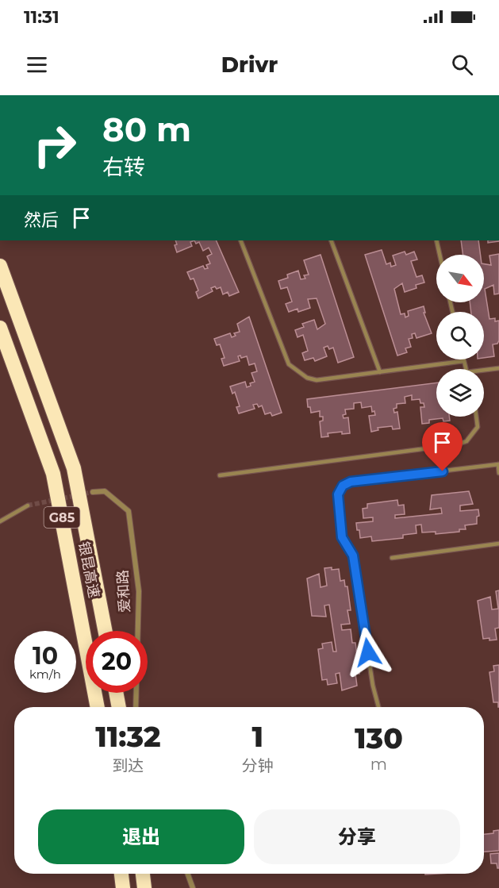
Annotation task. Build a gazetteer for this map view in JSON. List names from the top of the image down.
{
  "streets": {
    "highway": ["G85", "银昆高速"],
    "street": ["爱和路"]
  },
  "north": "bottom right",
  "page": {
    "status": "11:31",
    "header": "Drivr",
    "turn": ["80 m", "右转"],
    "then": "然后",
    "speed": "10 km/h",
    "limit": "20",
    "eta": [
      "11:32",
      "到达",
      "1",
      "分钟",
      "130",
      "m"
    ],
    "buttons": ["退出", "分享"]
  }
}
